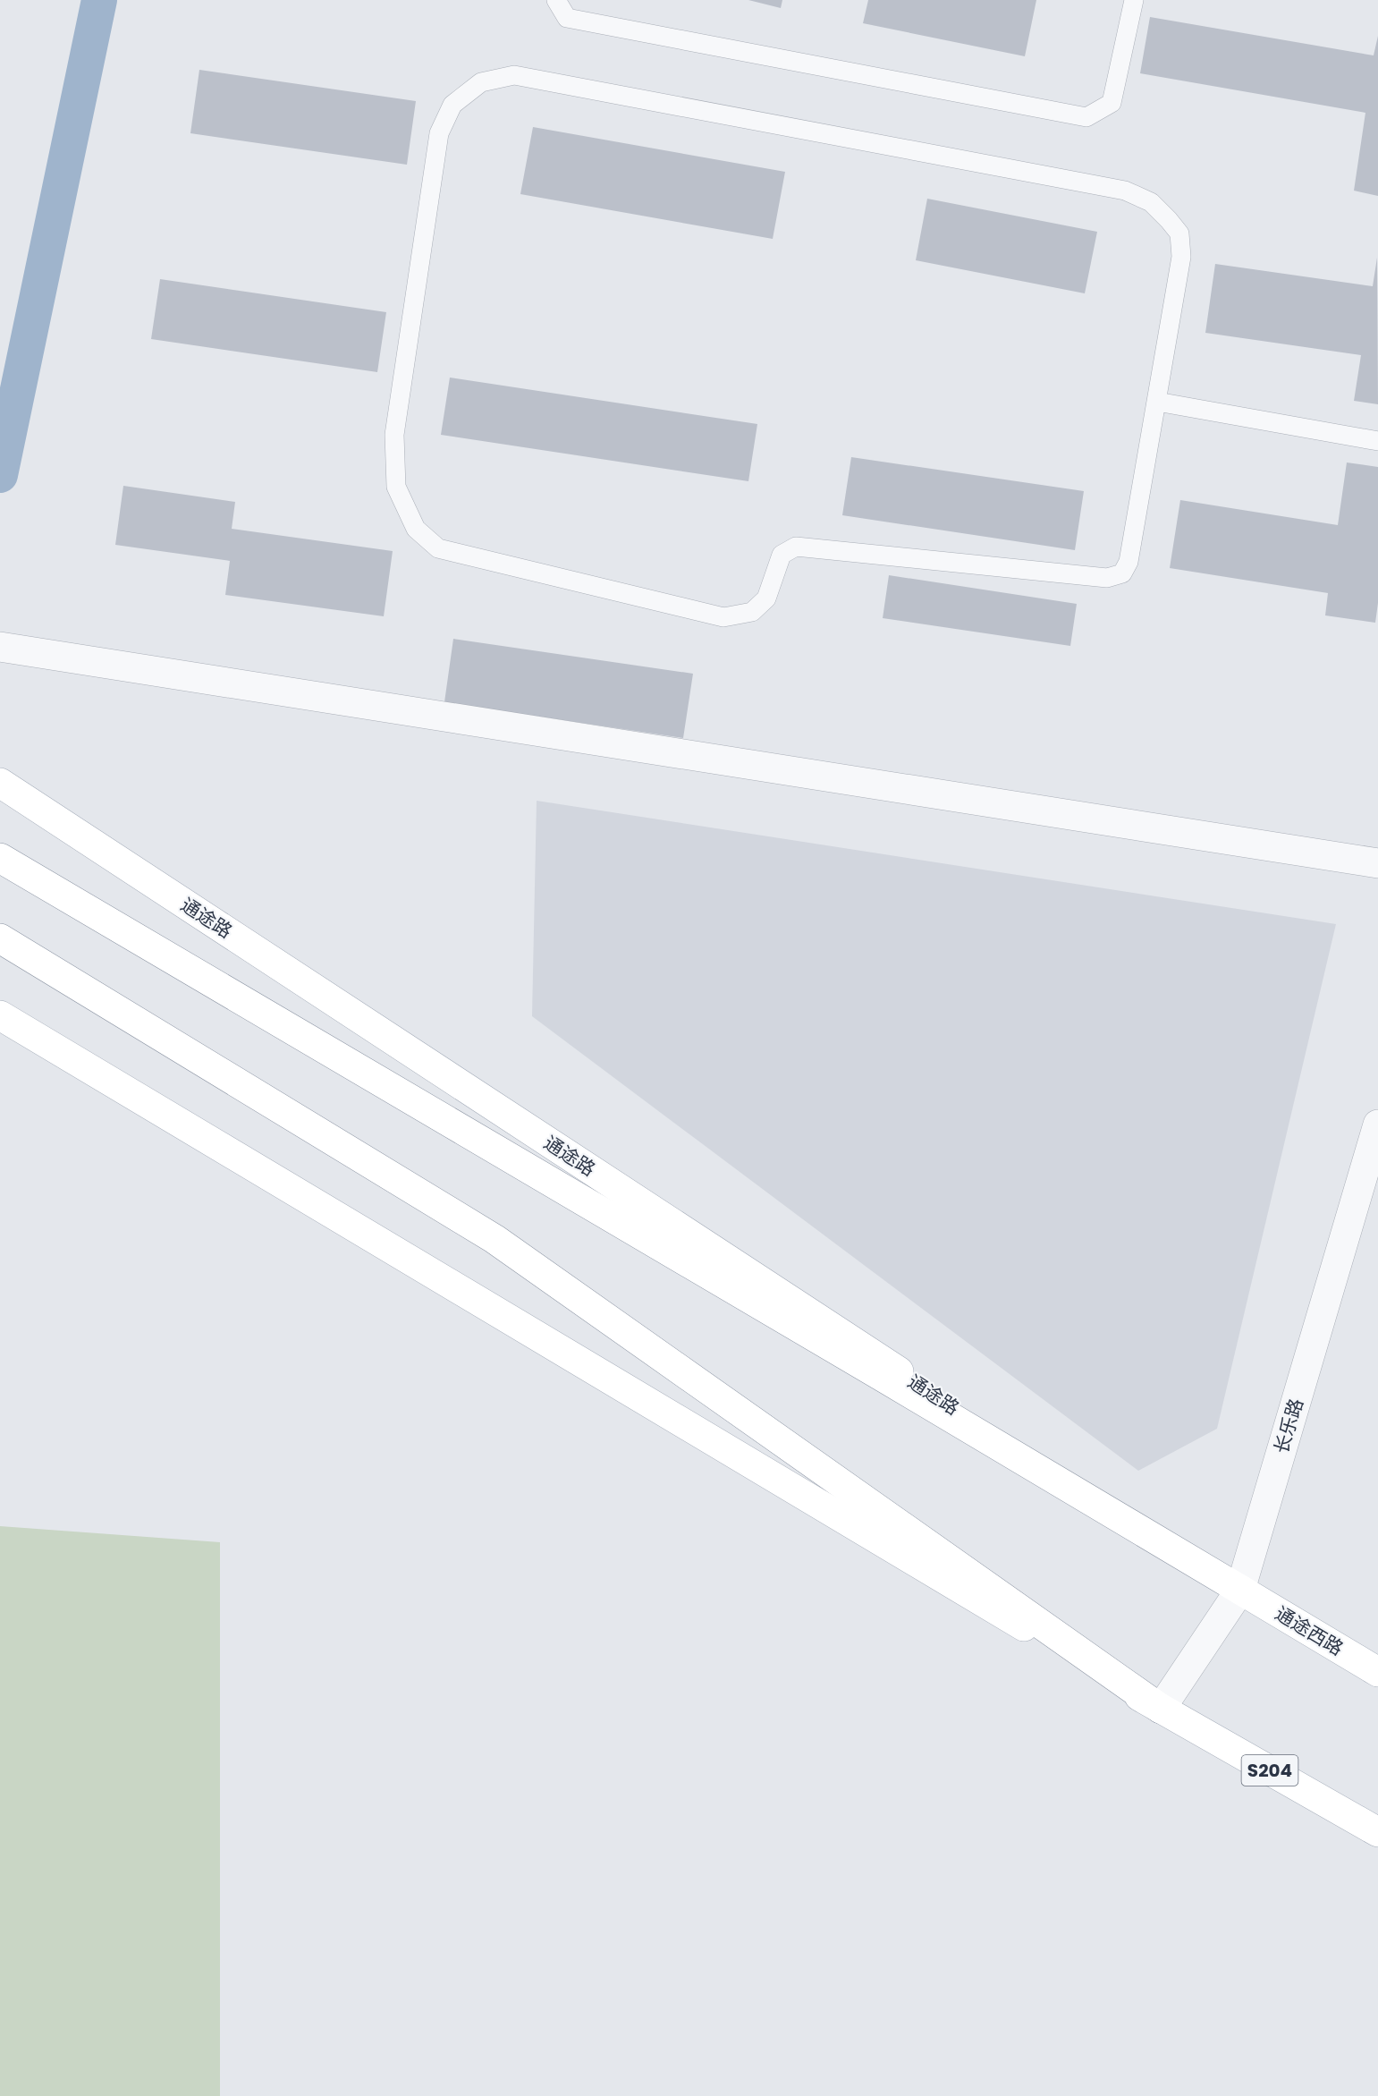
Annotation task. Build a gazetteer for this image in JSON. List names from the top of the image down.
{
  "streets": {
    "main road": ["通途路", "通途西路", "S204"],
    "street": ["长乐路"]
  },
  "crossings": [
    ["通途路", "通途西路"],
    ["长乐路", "通途西路"],
    ["长乐路", "S204"]
  ]
}
